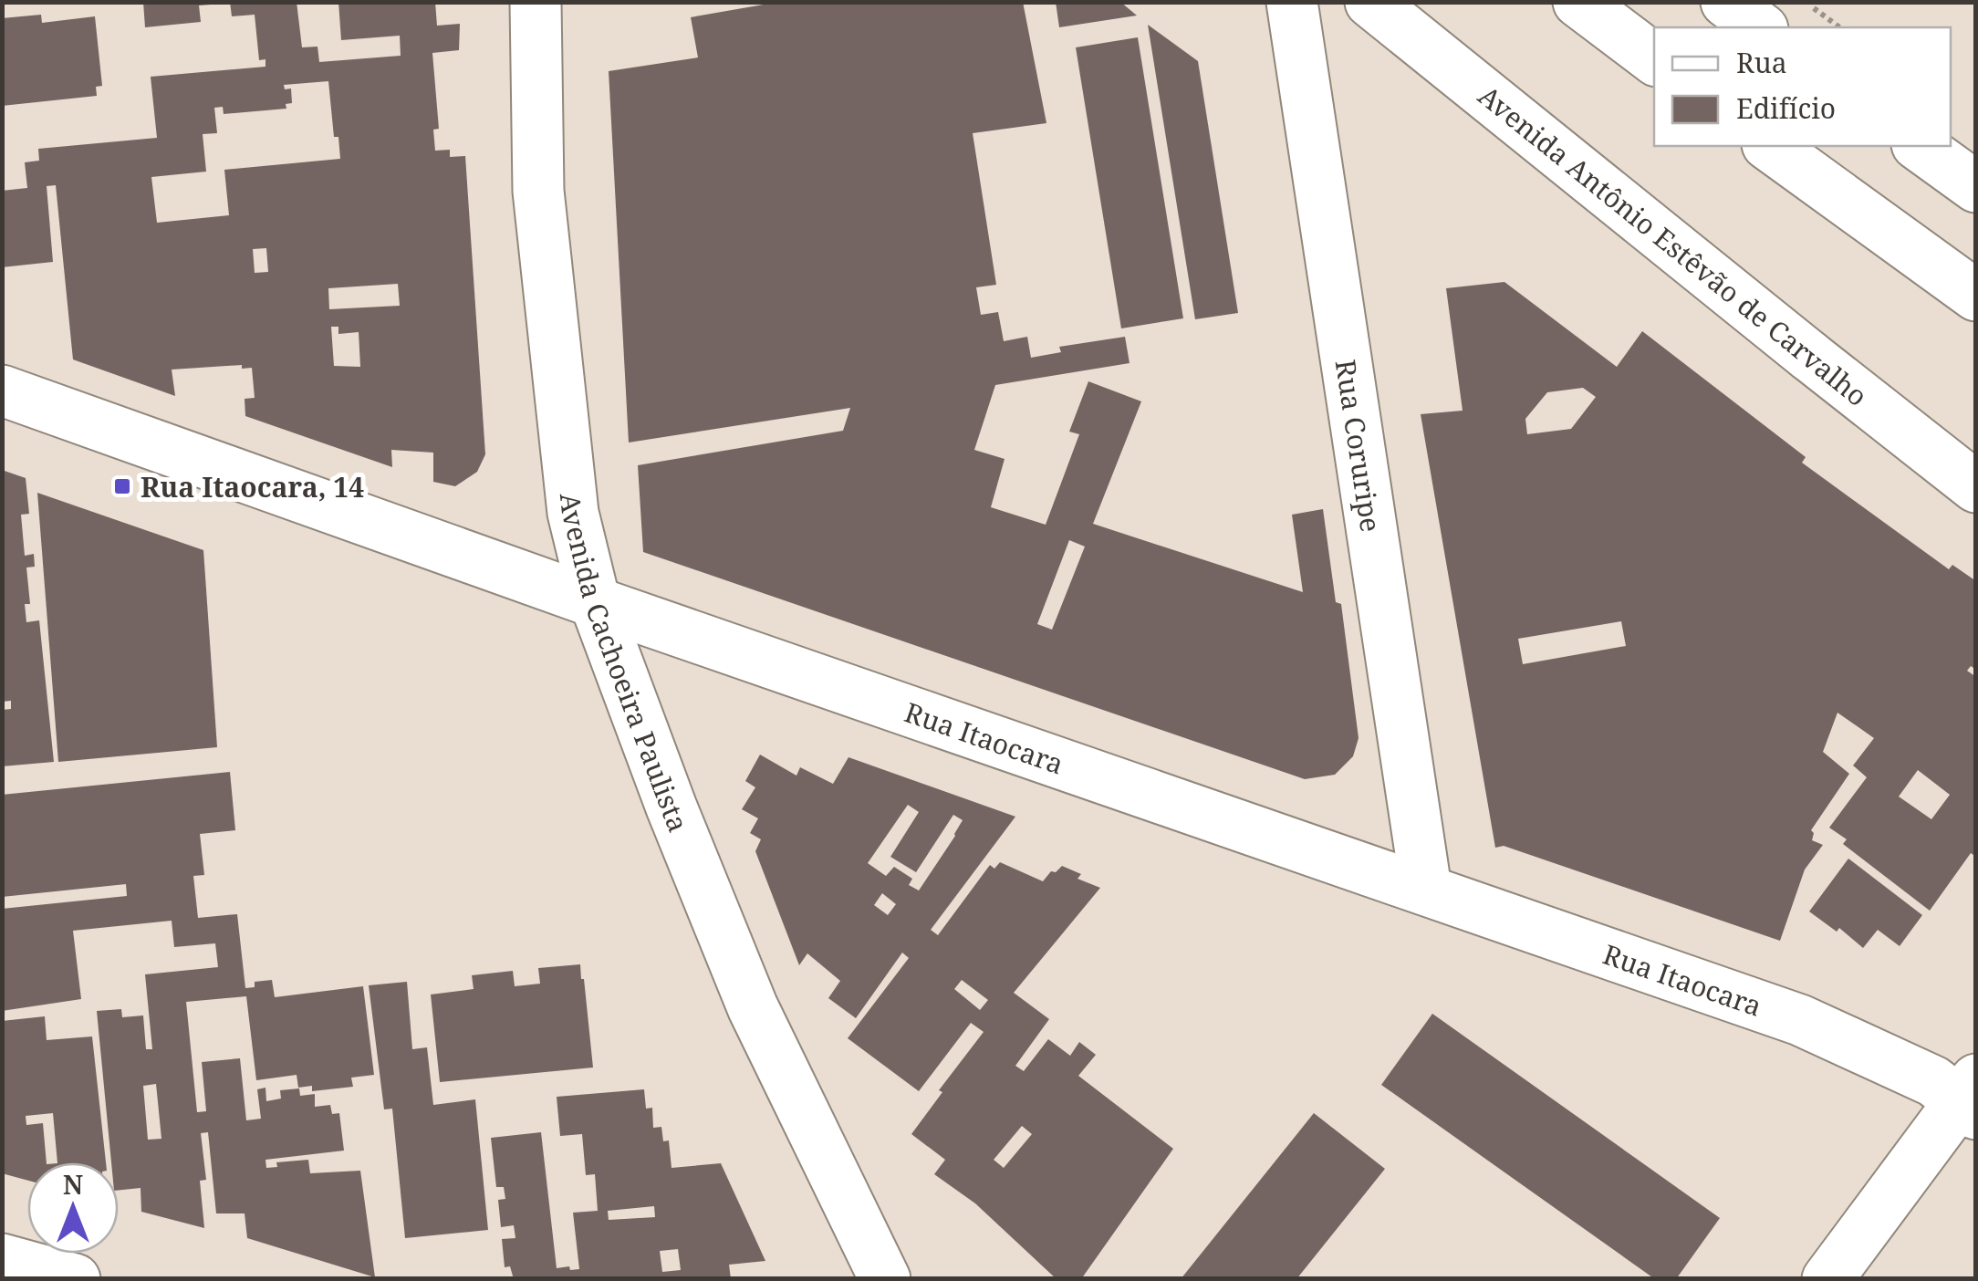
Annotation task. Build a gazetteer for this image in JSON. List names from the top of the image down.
{
  "streets": {
    "main road": [
      "Avenida Antônio Estêvão de Carvalho",
      "Rua Coruripe",
      "Avenida Cachoeira Paulista",
      "Rua Itaocara"
    ]
  },
  "crossings": [
    ["Rua Coruripe", "Rua Itaocara"],
    ["Avenida Cachoeira Paulista", "Rua Itaocara"]
  ],
  "places": {
    "transit": ["Rua Itaocara, 14"]
  },
  "legend": ["Rua", "Edifício"],
  "north": "top"
}
